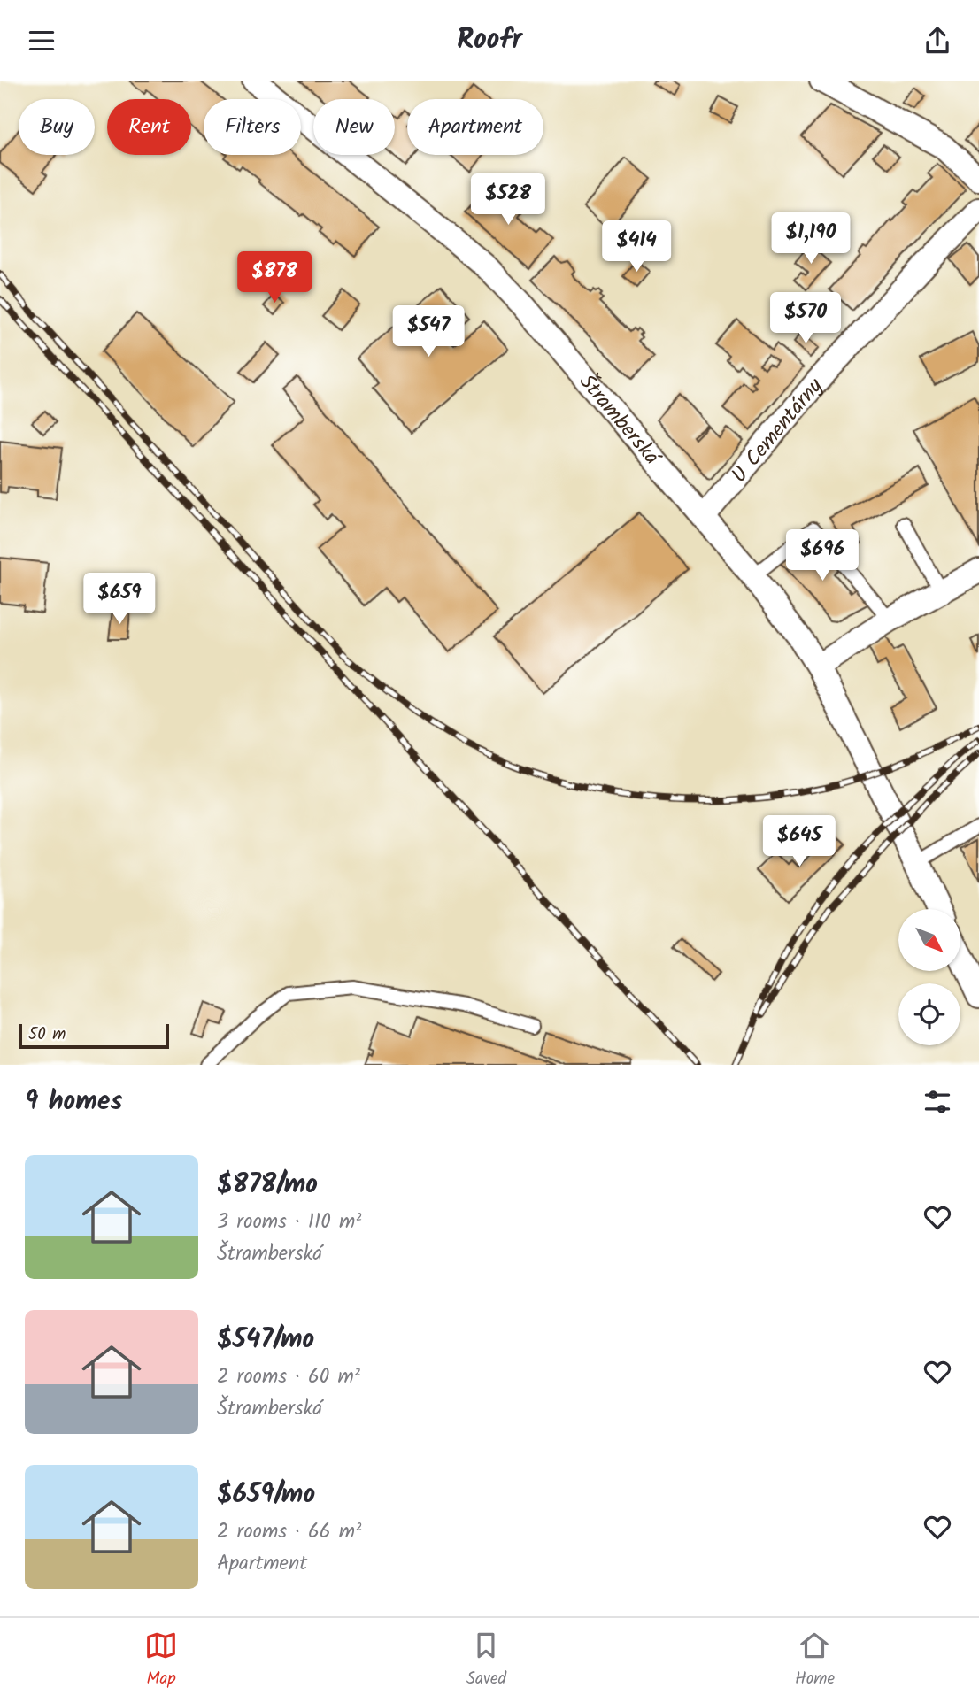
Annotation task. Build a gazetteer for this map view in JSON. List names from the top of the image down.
{
  "streets": {
    "street": ["Štramberská", "U Cementárny"]
  },
  "crossings": [
    ["Štramberská", "U Cementárny"]
  ],
  "scale_bar": "50 m",
  "north": "bottom right",
  "page": {
    "header": "Roofr",
    "chip": [
      "Buy",
      "Rent",
      "Filters",
      "New",
      "Apartment"
    ],
    "price": [
      "$528",
      "$1,190",
      "$414",
      "$878",
      "$570",
      "$547",
      "$696",
      "$659",
      "$645"
    ],
    "scale": "50 m",
    "heading": "9 homes",
    "list": [
      {
        "name": "$878/mo",
        "note": "3 rooms · 110 m² · Štramberská"
      },
      {
        "name": "$547/mo",
        "note": "2 rooms · 60 m² · Štramberská"
      },
      {
        "name": "$659/mo",
        "note": "2 rooms · 66 m² · Apartment"
      }
    ],
    "tabs": ["Map", "Saved", "Home"]
  }
}
